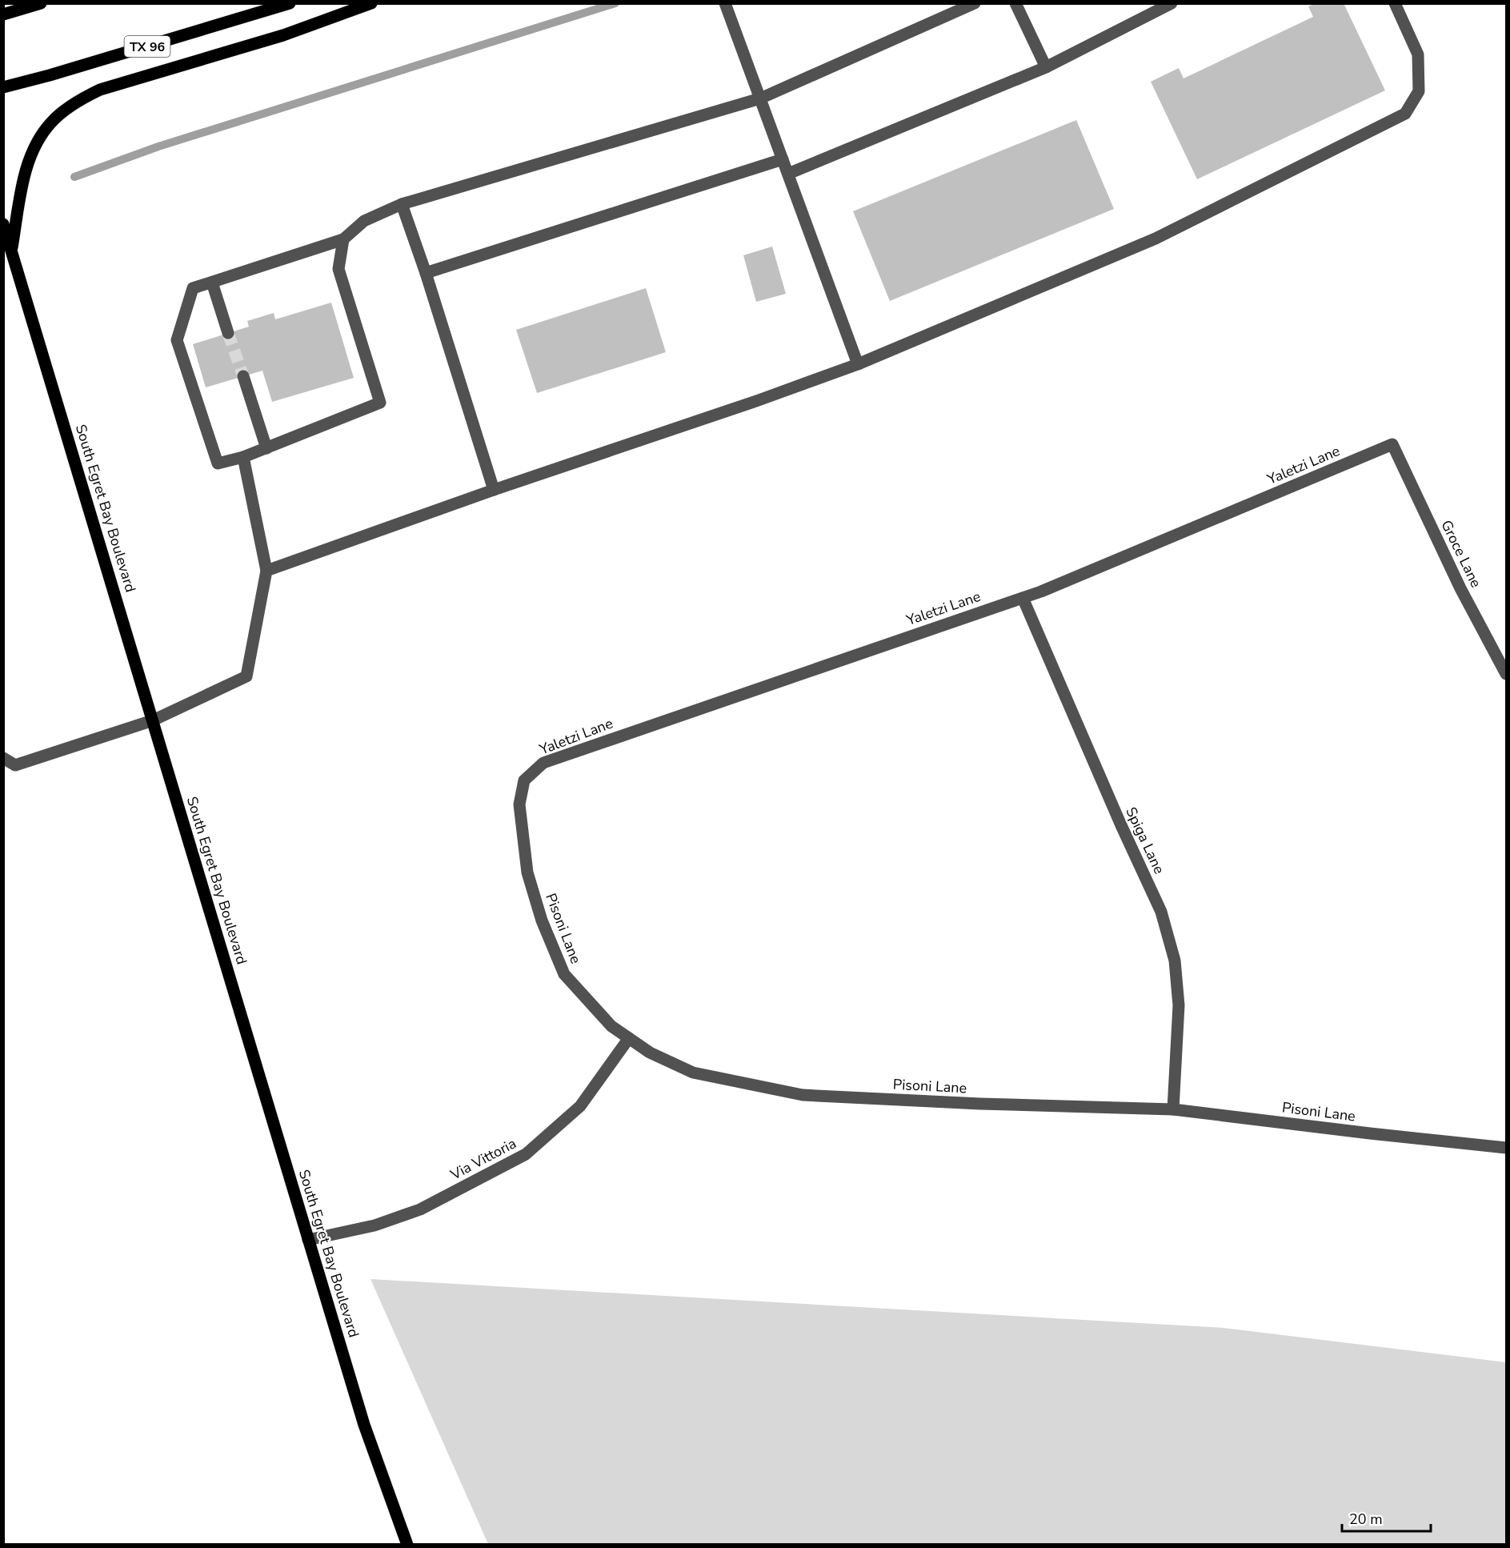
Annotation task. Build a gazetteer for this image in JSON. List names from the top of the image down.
{
  "streets": {
    "main road": ["TX 96", "South Egret Bay Boulevard"],
    "street": [
      "Yaletzi Lane",
      "Groce Lane",
      "Spiga Lane",
      "Pisoni Lane",
      "Via Vittoria"
    ]
  },
  "crossings": [
    ["Yaletzi Lane", "Groce Lane"],
    ["Yaletzi Lane", "Spiga Lane"],
    ["Yaletzi Lane", "Pisoni Lane"],
    ["South Egret Bay Boulevard", "Via Vittoria"],
    ["Spiga Lane", "Pisoni Lane"],
    ["Pisoni Lane", "Via Vittoria"]
  ],
  "scale_bar": "20 m"
}
